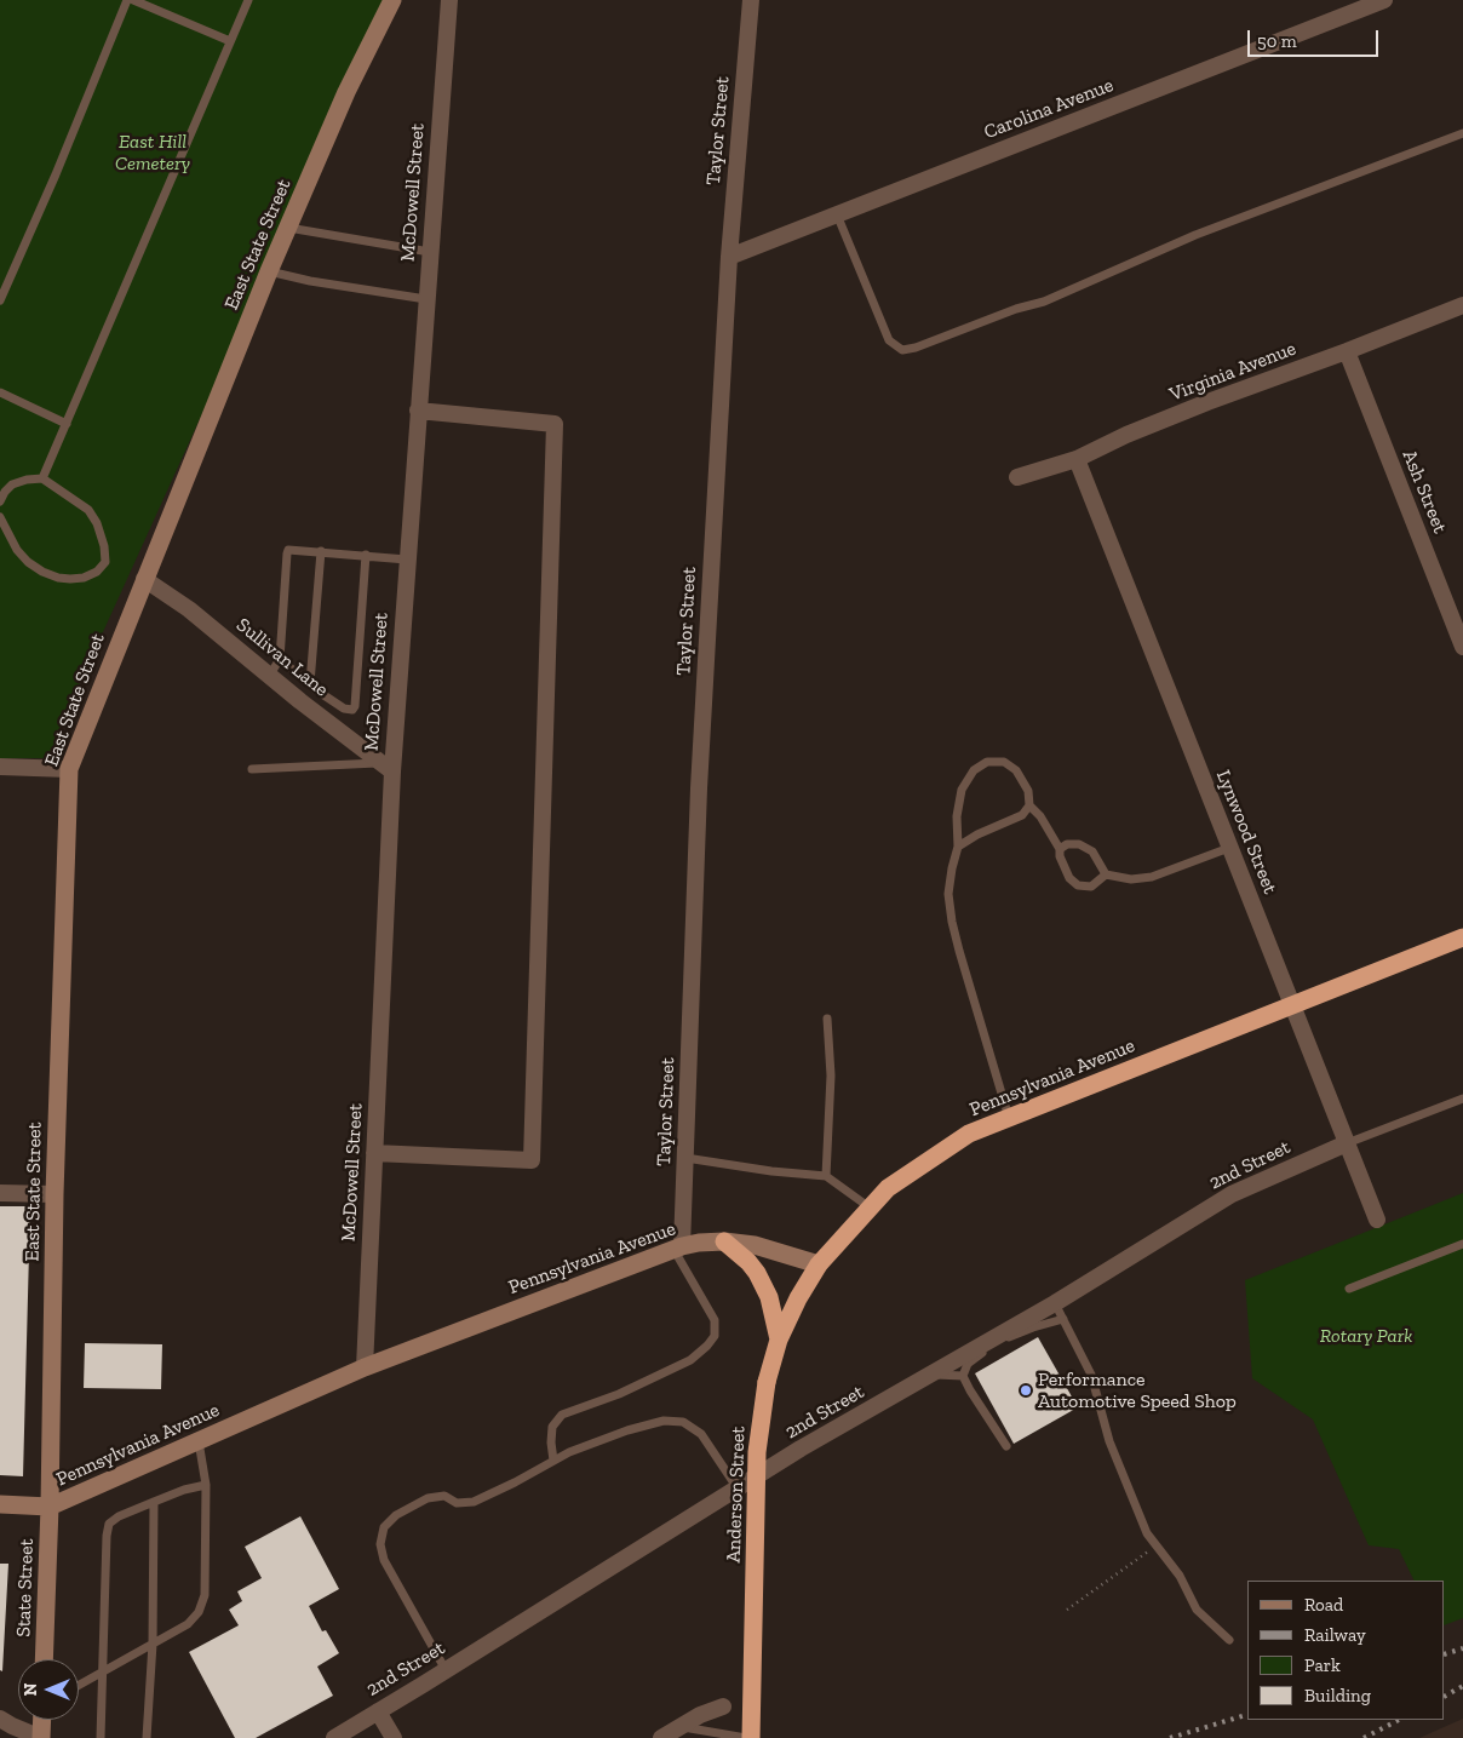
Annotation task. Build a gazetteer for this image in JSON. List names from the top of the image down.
{
  "streets": {
    "highway": ["Pennsylvania Avenue", "Anderson Street"],
    "street": [
      "Carolina Avenue",
      "Taylor Street",
      "McDowell Street",
      "East State Street",
      "Virginia Avenue",
      "Ash Street",
      "Sullivan Lane",
      "Lynwood Street",
      "2nd Street",
      "State Street"
    ]
  },
  "crossings": [
    ["Carolina Avenue", "Taylor Street"],
    ["Taylor Street", "Pennsylvania Avenue"],
    ["McDowell Street", "Sullivan Lane"],
    ["McDowell Street", "Pennsylvania Avenue"],
    ["East State Street", "Sullivan Lane"],
    ["East State Street", "Pennsylvania Avenue"],
    ["East State Street", "State Street"],
    ["Virginia Avenue", "Ash Street"],
    ["Virginia Avenue", "Lynwood Street"],
    ["Lynwood Street", "Pennsylvania Avenue"],
    ["Lynwood Street", "2nd Street"],
    ["Pennsylvania Avenue", "Anderson Street"],
    ["Pennsylvania Avenue", "State Street"]
  ],
  "parks": ["East Hill Cemetery", "Rotary Park"],
  "places": ["Performance Automotive Speed Shop"],
  "legend": [
    "Road",
    "Railway",
    "Park",
    "Building"
  ],
  "scale_bar": "50 m",
  "north": "left"
}
